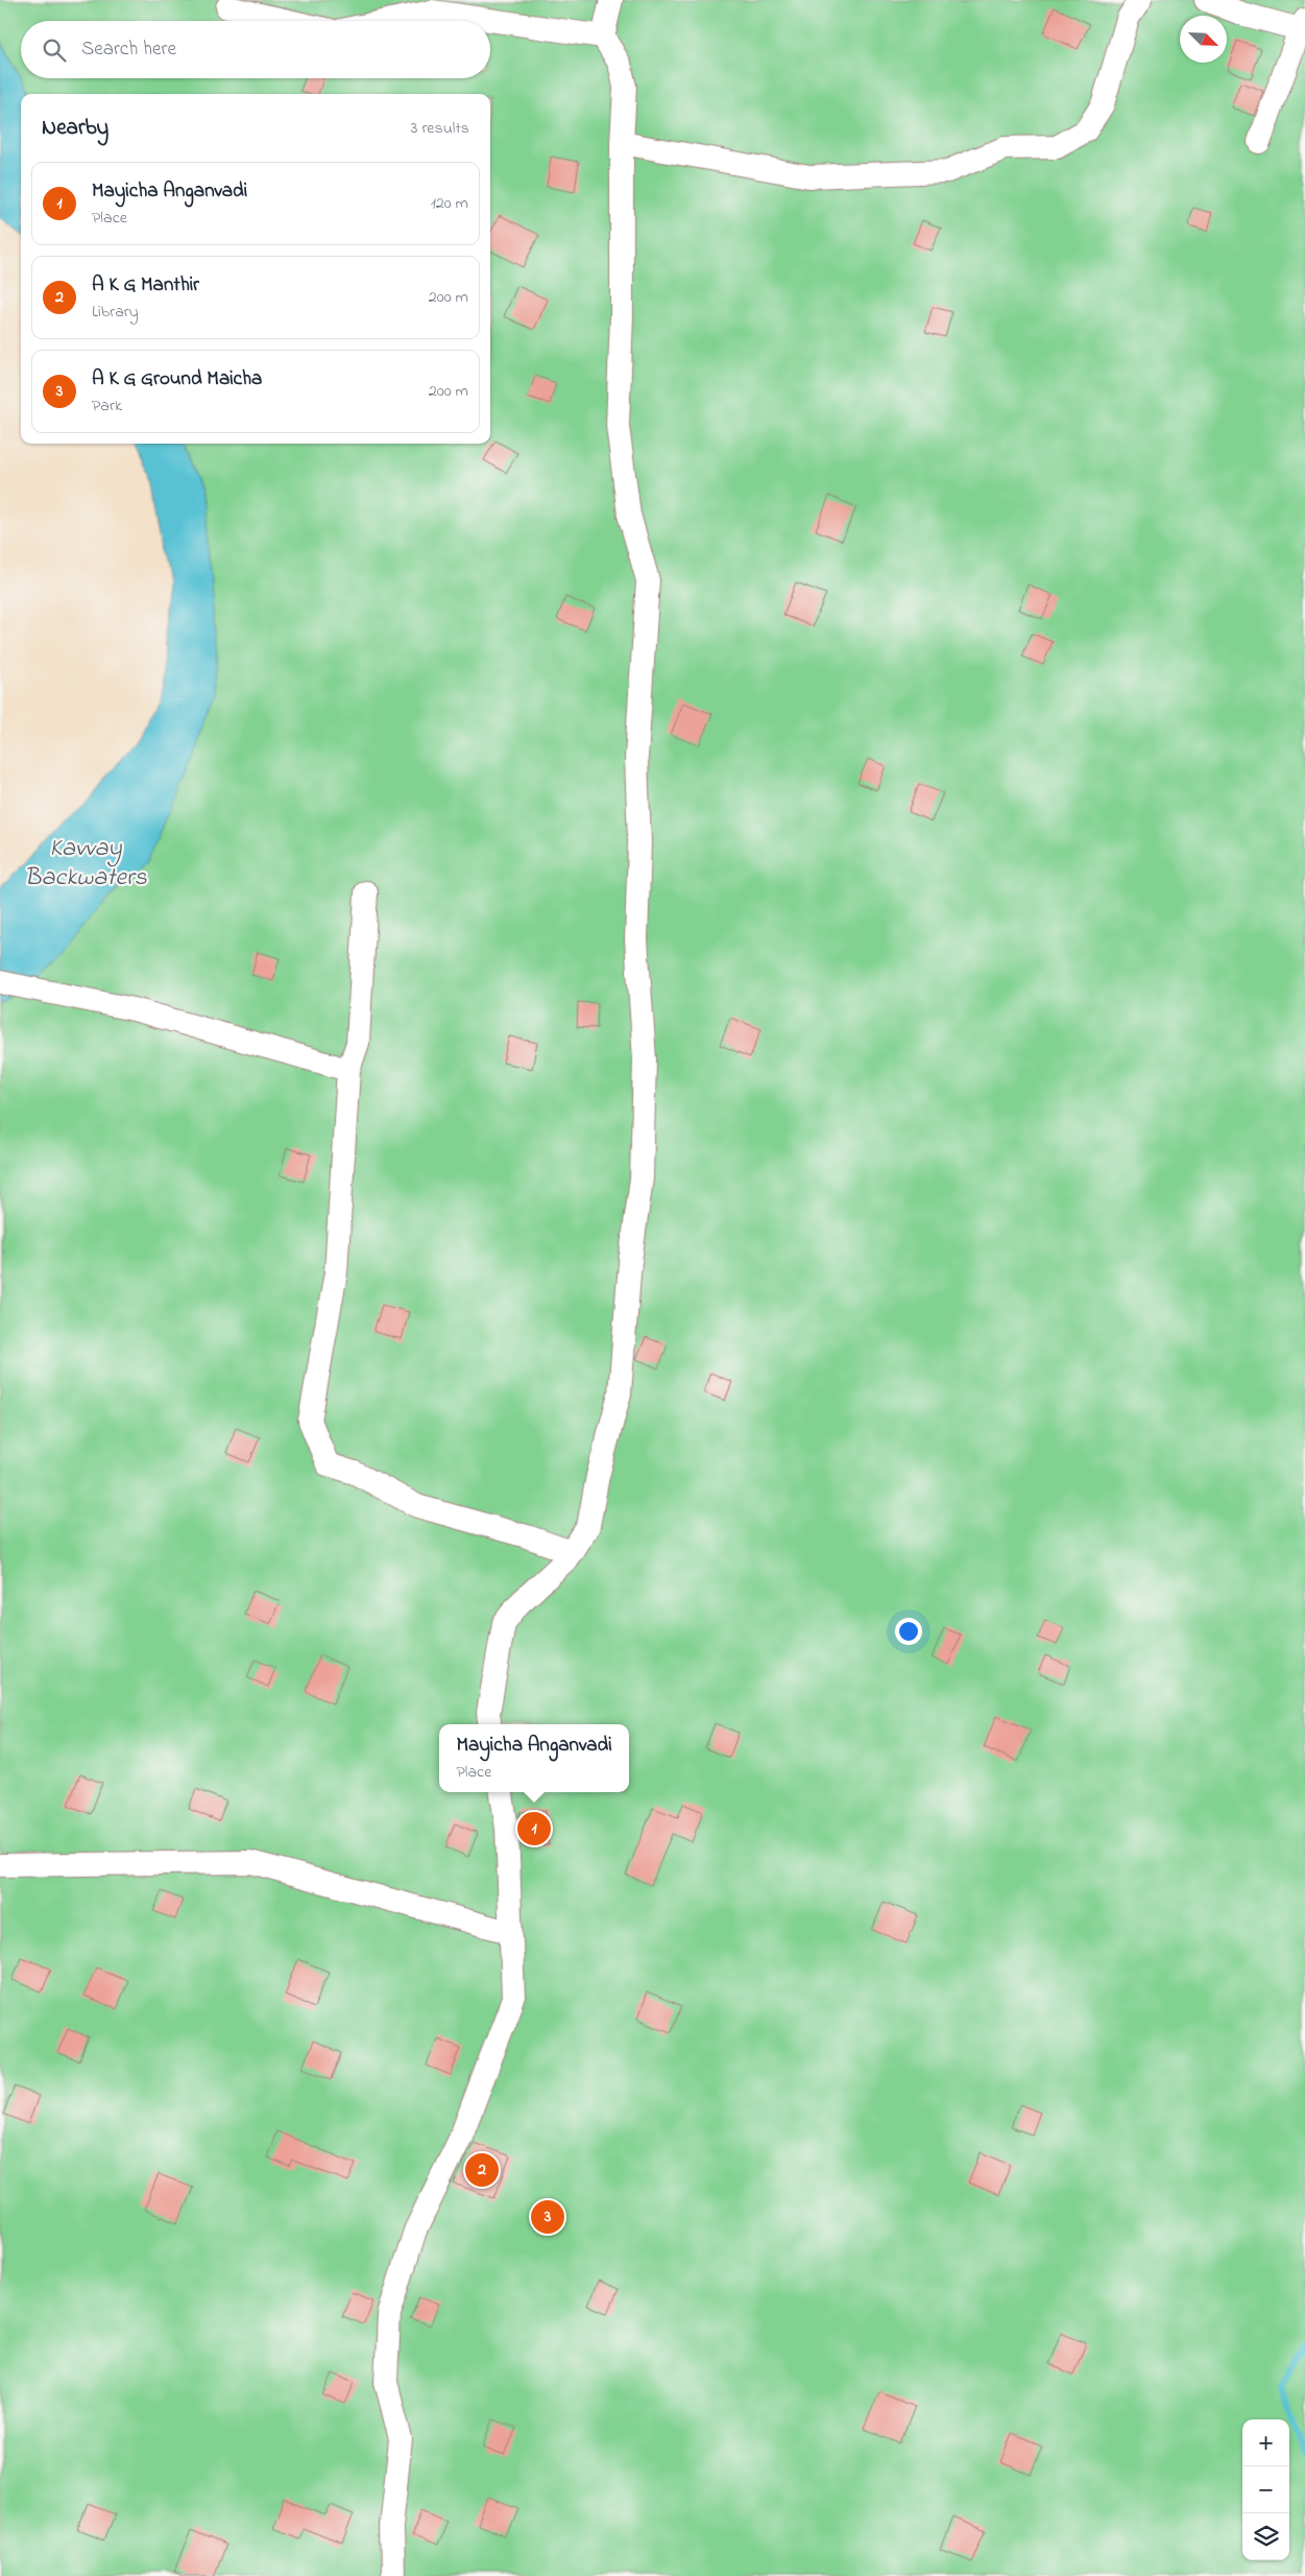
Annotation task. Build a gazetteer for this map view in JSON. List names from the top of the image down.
{
  "water": ["Kavvay Backwaters"],
  "north": "bottom right",
  "page": {
    "search": "Search here",
    "heading": ["Nearby", "3 results"],
    "list": [
      {
        "mark": "1",
        "name": "Mayicha Anganvadi",
        "note": "Place",
        "value": "120 m"
      },
      {
        "mark": "2",
        "name": "A K G Manthir",
        "note": "Library",
        "value": "200 m"
      },
      {
        "mark": "3",
        "name": "A K G Ground Maicha",
        "note": "Park",
        "value": "200 m"
      }
    ],
    "popup": ["Mayicha Anganvadi", "Place"],
    "pins": ["1", "2", "3"],
    "map_buttons": ["+", "−"]
  }
}
